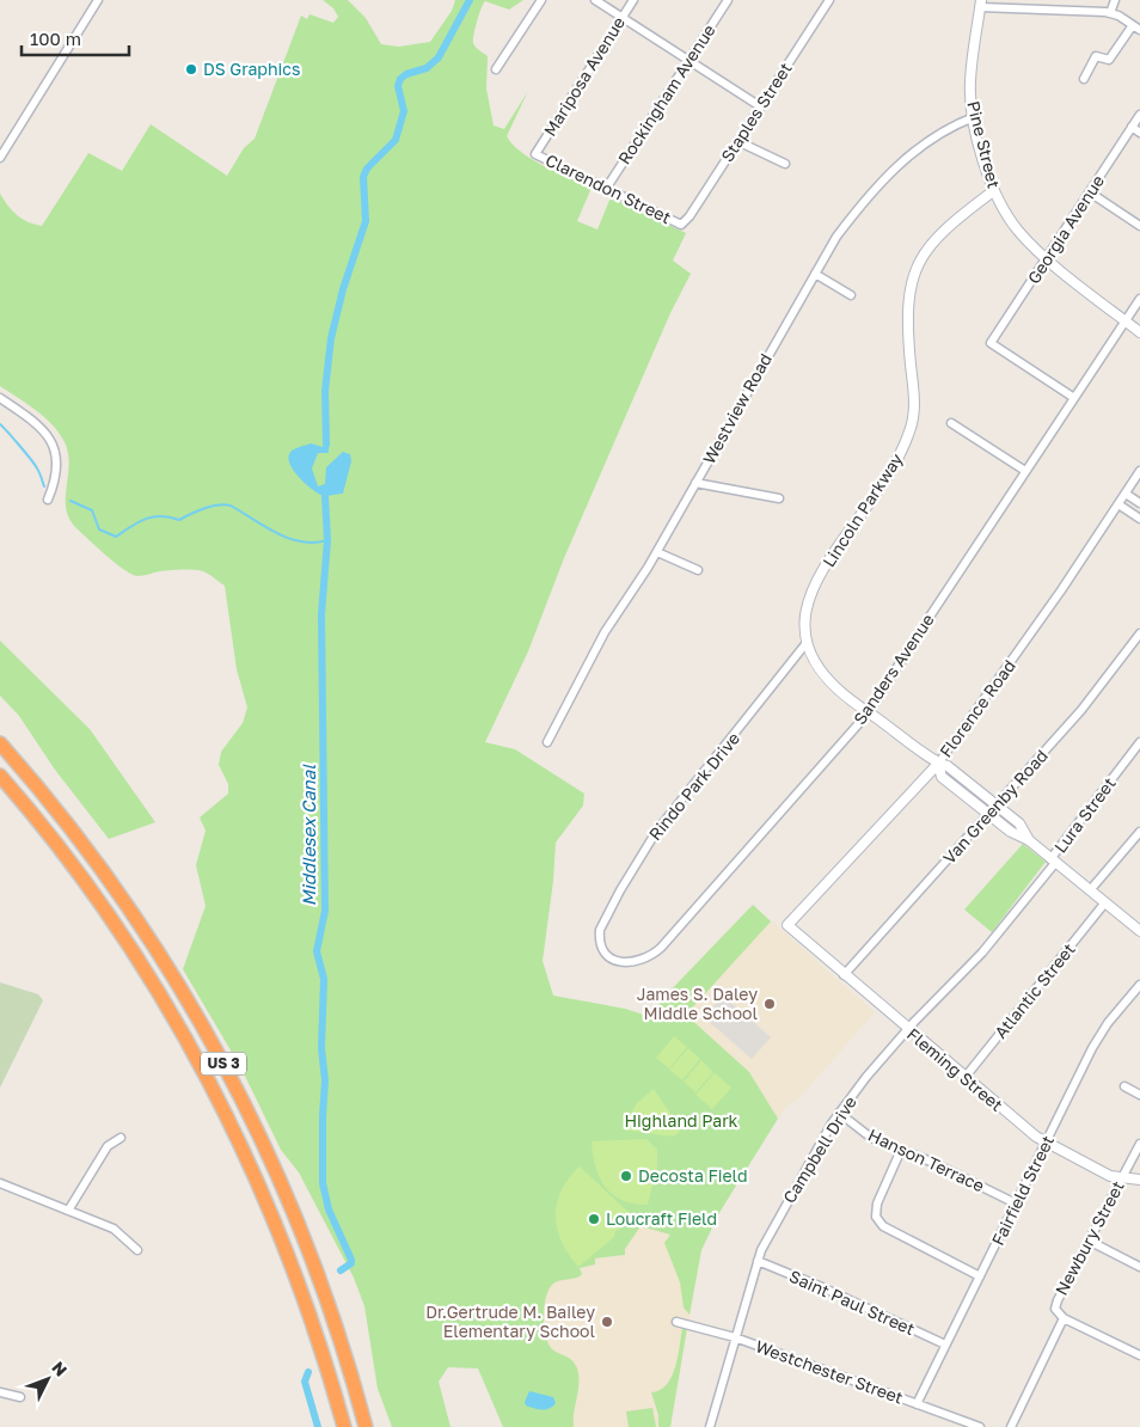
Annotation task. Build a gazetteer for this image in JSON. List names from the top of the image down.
{
  "streets": {
    "highway": ["US 3"],
    "street": [
      "Mariposa Avenue",
      "Rockingham Avenue",
      "Staples Street",
      "Pine Street",
      "Clarendon Street",
      "Georgia Avenue",
      "Westview Road",
      "Lincoln Parkway",
      "Sanders Avenue",
      "Florence Road",
      "Rindo Park Drive",
      "Van Greenby Road",
      "Lura Street",
      "Atlantic Street",
      "Fleming Street",
      "Campbell Drive",
      "Hanson Terrace",
      "Fairfield Street",
      "Newbury Street",
      "Saint Paul Street",
      "Westchester Street"
    ]
  },
  "crossings": [
    ["Mariposa Avenue", "Clarendon Street"],
    ["Rockingham Avenue", "Clarendon Street"],
    ["Staples Street", "Clarendon Street"],
    ["Pine Street", "Georgia Avenue"],
    ["Pine Street", "Westview Road"],
    ["Pine Street", "Lincoln Parkway"],
    ["Pine Street", "Sanders Avenue"],
    ["Georgia Avenue", "Sanders Avenue"],
    ["Lincoln Parkway", "Sanders Avenue"],
    ["Lincoln Parkway", "Florence Road"],
    ["Lincoln Parkway", "Rindo Park Drive"],
    ["Lincoln Parkway", "Van Greenby Road"],
    ["Sanders Avenue", "Rindo Park Drive"],
    ["Florence Road", "Fleming Street"],
    ["Van Greenby Road", "Fleming Street"],
    ["Lura Street", "Campbell Drive"],
    ["Atlantic Street", "Fleming Street"],
    ["Fleming Street", "Campbell Drive"],
    ["Fleming Street", "Fairfield Street"],
    ["Fleming Street", "Newbury Street"],
    ["Campbell Drive", "Hanson Terrace"],
    ["Campbell Drive", "Saint Paul Street"],
    ["Campbell Drive", "Westchester Street"],
    ["Hanson Terrace", "Fairfield Street"],
    ["Fairfield Street", "Saint Paul Street"],
    ["Fairfield Street", "Westchester Street"]
  ],
  "water": ["Middlesex Canal"],
  "parks": ["Highland Park"],
  "places": [
    "DS Graphics",
    "James S. Daley Middle School",
    "Decosta Field",
    "Loucraft Field",
    "Dr.Gertrude M. Bailey Elementary School"
  ],
  "scale_bar": "100 m",
  "north": "top right"
}
